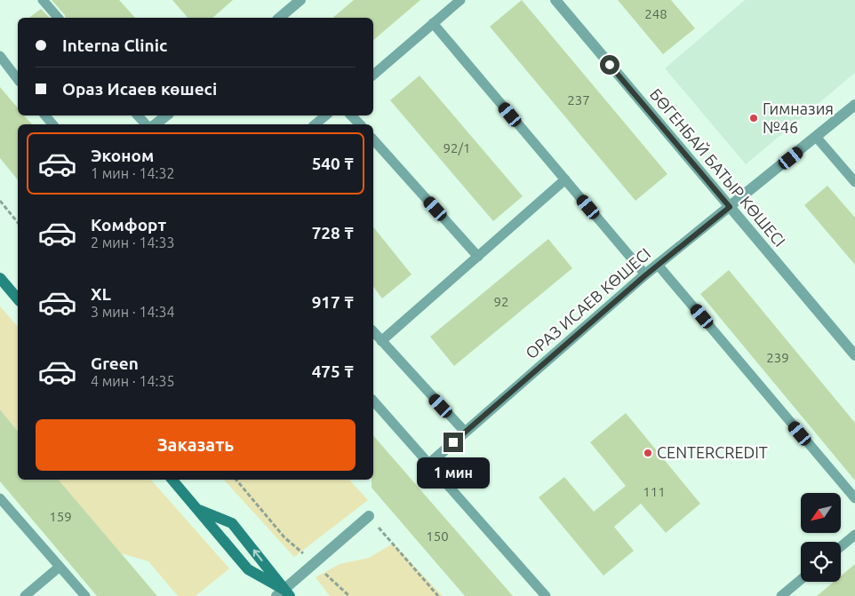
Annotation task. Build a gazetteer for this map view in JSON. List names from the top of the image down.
{
  "streets": {
    "street": ["БӨГЕНБАЙ БАТЫР КӨШЕСІ", "ОРАЗ ИСАЕВ КӨШЕСІ"]
  },
  "crossings": [
    ["БӨГЕНБАЙ БАТЫР КӨШЕСІ", "ОРАЗ ИСАЕВ КӨШЕСІ"]
  ],
  "places": ["Гимназия №46", "CENTERCREDIT"],
  "house_numbers": [
    "248",
    "237",
    "92/1",
    "92",
    "239",
    "111",
    "159",
    "150"
  ],
  "north": "bottom left",
  "page": {
    "banner": ["Interna Clinic", "Ораз Исаев көшесі"],
    "list": [
      {
        "name": "Эконом",
        "note": "1 мин · 14:32",
        "value": "540 ₸"
      },
      {
        "name": "Комфорт",
        "note": "2 мин · 14:33",
        "value": "728 ₸"
      },
      {
        "name": "XL",
        "note": "3 мин · 14:34",
        "value": "917 ₸"
      },
      {
        "name": "Green",
        "note": "4 мин · 14:35",
        "value": "475 ₸"
      }
    ],
    "buttons": "Заказать",
    "bubble": "1 мин"
  }
}
